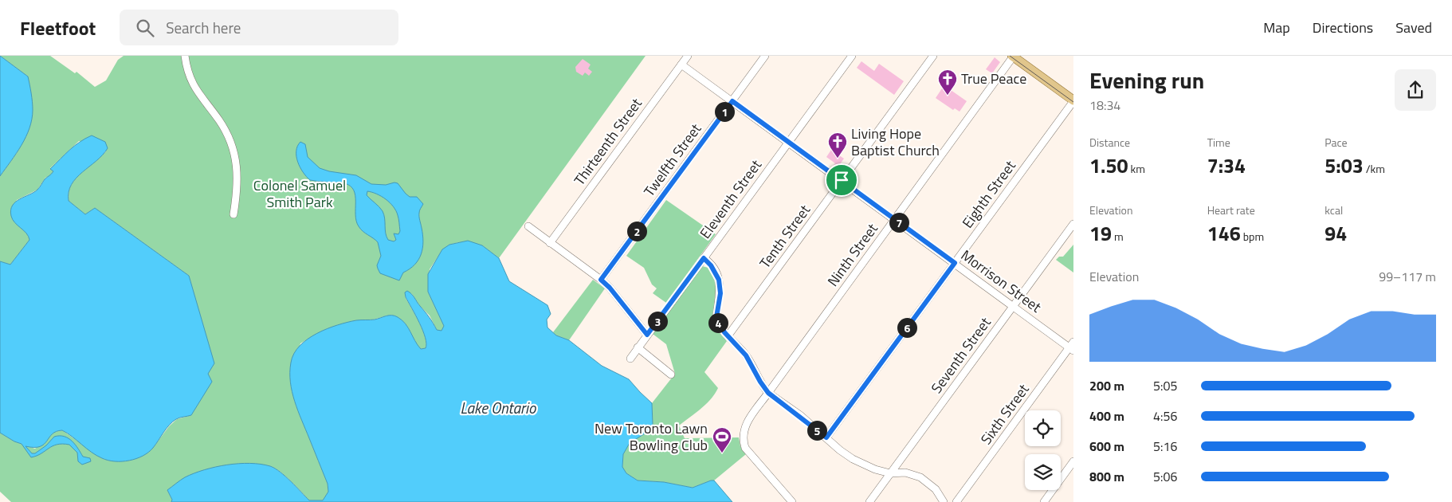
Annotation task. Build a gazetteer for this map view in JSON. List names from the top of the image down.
{
  "streets": {
    "street": [
      "Thirteenth Street",
      "Twelfth Street",
      "Eighth Street",
      "Eleventh Street",
      "Tenth Street",
      "Ninth Street",
      "Morrison Street",
      "Seventh Street",
      "Sixth Street"
    ]
  },
  "crossings": [
    ["Thirteenth Street", "Morrison Street"],
    ["Twelfth Street", "Morrison Street"],
    ["Eighth Street", "Morrison Street"],
    ["Eleventh Street", "Morrison Street"],
    ["Tenth Street", "Morrison Street"],
    ["Ninth Street", "Morrison Street"],
    ["Morrison Street", "Seventh Street"],
    ["Morrison Street", "Sixth Street"]
  ],
  "water": ["Lake Ontario"],
  "parks": ["Colonel Samuel Smith Park"],
  "places": {
    "church": ["True Peace", "Living Hope Baptist Church"],
    "sports": ["New Toronto Lawn Bowling Club"]
  },
  "page": {
    "header": "Fleetfoot",
    "search": "Search here",
    "nav": ["Map", "Directions", "Saved"],
    "heading": ["Evening run", "18:34"],
    "pins": [
      "1",
      "7",
      "2",
      "3",
      "4",
      "6",
      "5"
    ],
    "stats": [
      ["Distance", "1.50 km"],
      ["Time", "7:34"],
      ["Pace", "5:03 /km"],
      ["Elevation", "19 m"],
      ["Heart rate", "146 bpm"],
      ["kcal", "94"]
    ],
    "chart": ["Elevation", "99–117 m"],
    "list": [
      {
        "name": "200 m",
        "note": "5:05"
      },
      {
        "name": "400 m",
        "note": "4:56"
      },
      {
        "name": "600 m",
        "note": "5:16"
      },
      {
        "name": "800 m",
        "note": "5:06"
      }
    ]
  }
}
